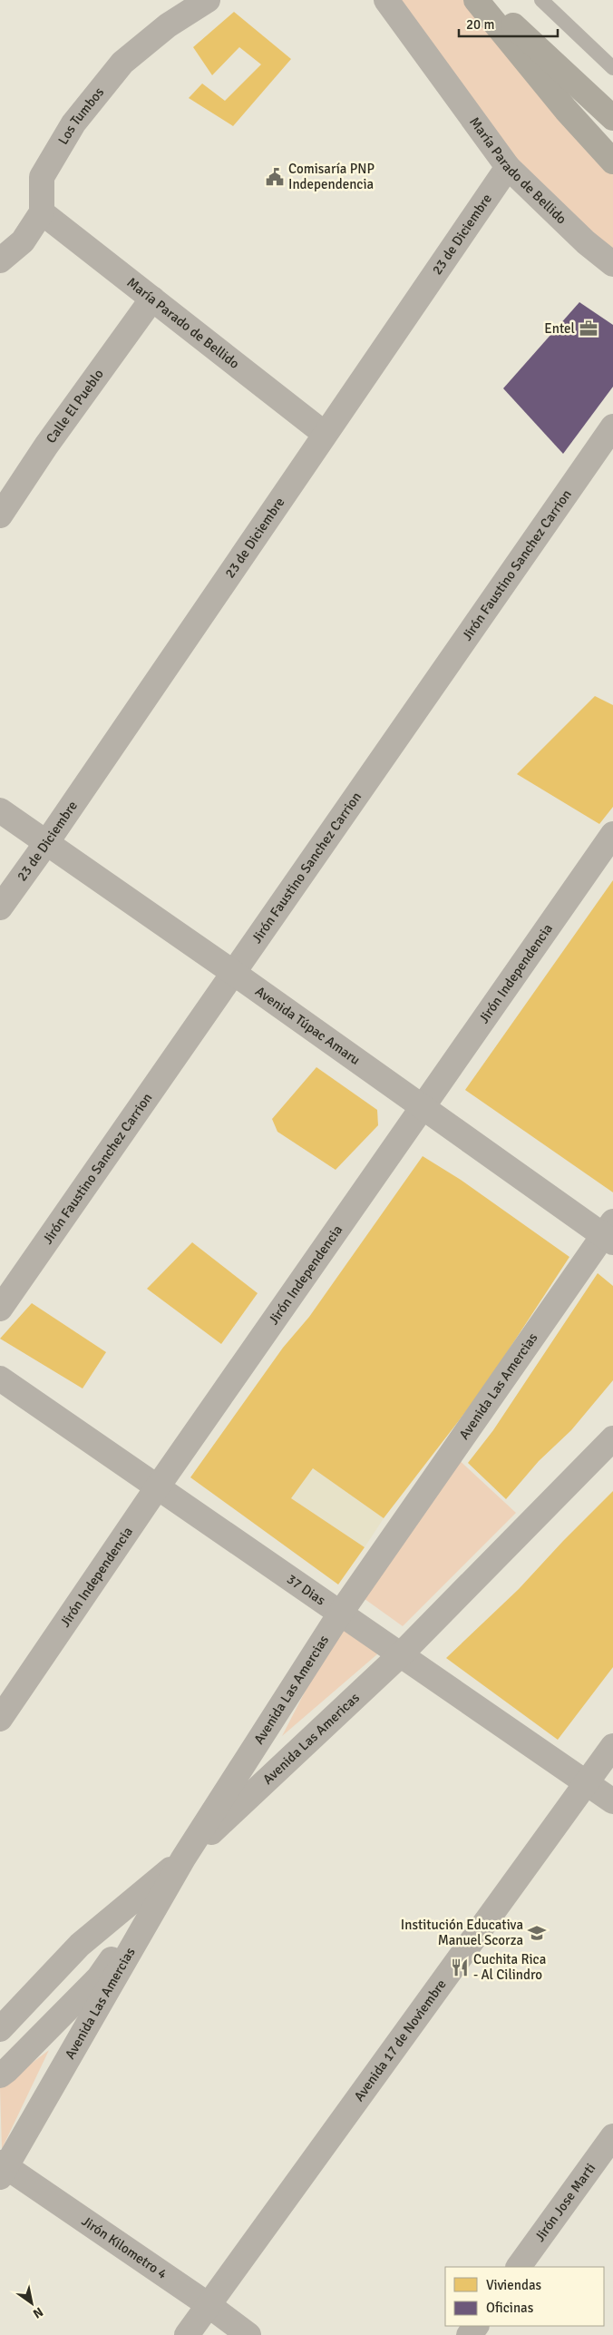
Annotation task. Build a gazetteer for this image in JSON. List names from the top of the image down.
{
  "streets": {
    "street": [
      "Los Tumbos",
      "María Parado de Bellido",
      "23 de Diciembre",
      "Calle El Pueblo",
      "Jirón Faustino Sanchez Carrion",
      "Jirón Independencia",
      "Avenida Túpac Amaru",
      "Avenida Las Amercias",
      "37 Dias",
      "Avenida Las Americas",
      "Avenida 17 de Noviembre",
      "Jirón Jose Marti",
      "Jirón Kilometro 4"
    ]
  },
  "crossings": [
    ["Los Tumbos", "María Parado de Bellido"],
    ["María Parado de Bellido", "23 de Diciembre"],
    ["María Parado de Bellido", "Calle El Pueblo"],
    ["23 de Diciembre", "Avenida Túpac Amaru"],
    ["Jirón Faustino Sanchez Carrion", "Avenida Túpac Amaru"],
    ["Jirón Independencia", "Avenida Túpac Amaru"],
    ["Jirón Independencia", "37 Dias"],
    ["Avenida Túpac Amaru", "Avenida Las Amercias"],
    ["Avenida Las Amercias", "37 Dias"],
    ["Avenida Las Amercias", "Avenida Las Americas"],
    ["Avenida Las Amercias", "Jirón Kilometro 4"],
    ["37 Dias", "Avenida Las Americas"],
    ["37 Dias", "Avenida 17 de Noviembre"],
    ["Avenida 17 de Noviembre", "Jirón Kilometro 4"]
  ],
  "places": {
    "public building": ["Comisaría PNP Independencia"],
    "office": ["Entel"],
    "school or university": ["Institución Educativa Manuel Scorza"],
    "restaurant": ["Cuchita Rica - Al Cilindro"]
  },
  "legend": ["Viviendas", "Oficinas"],
  "scale_bar": "20 m",
  "north": "bottom right"
}
